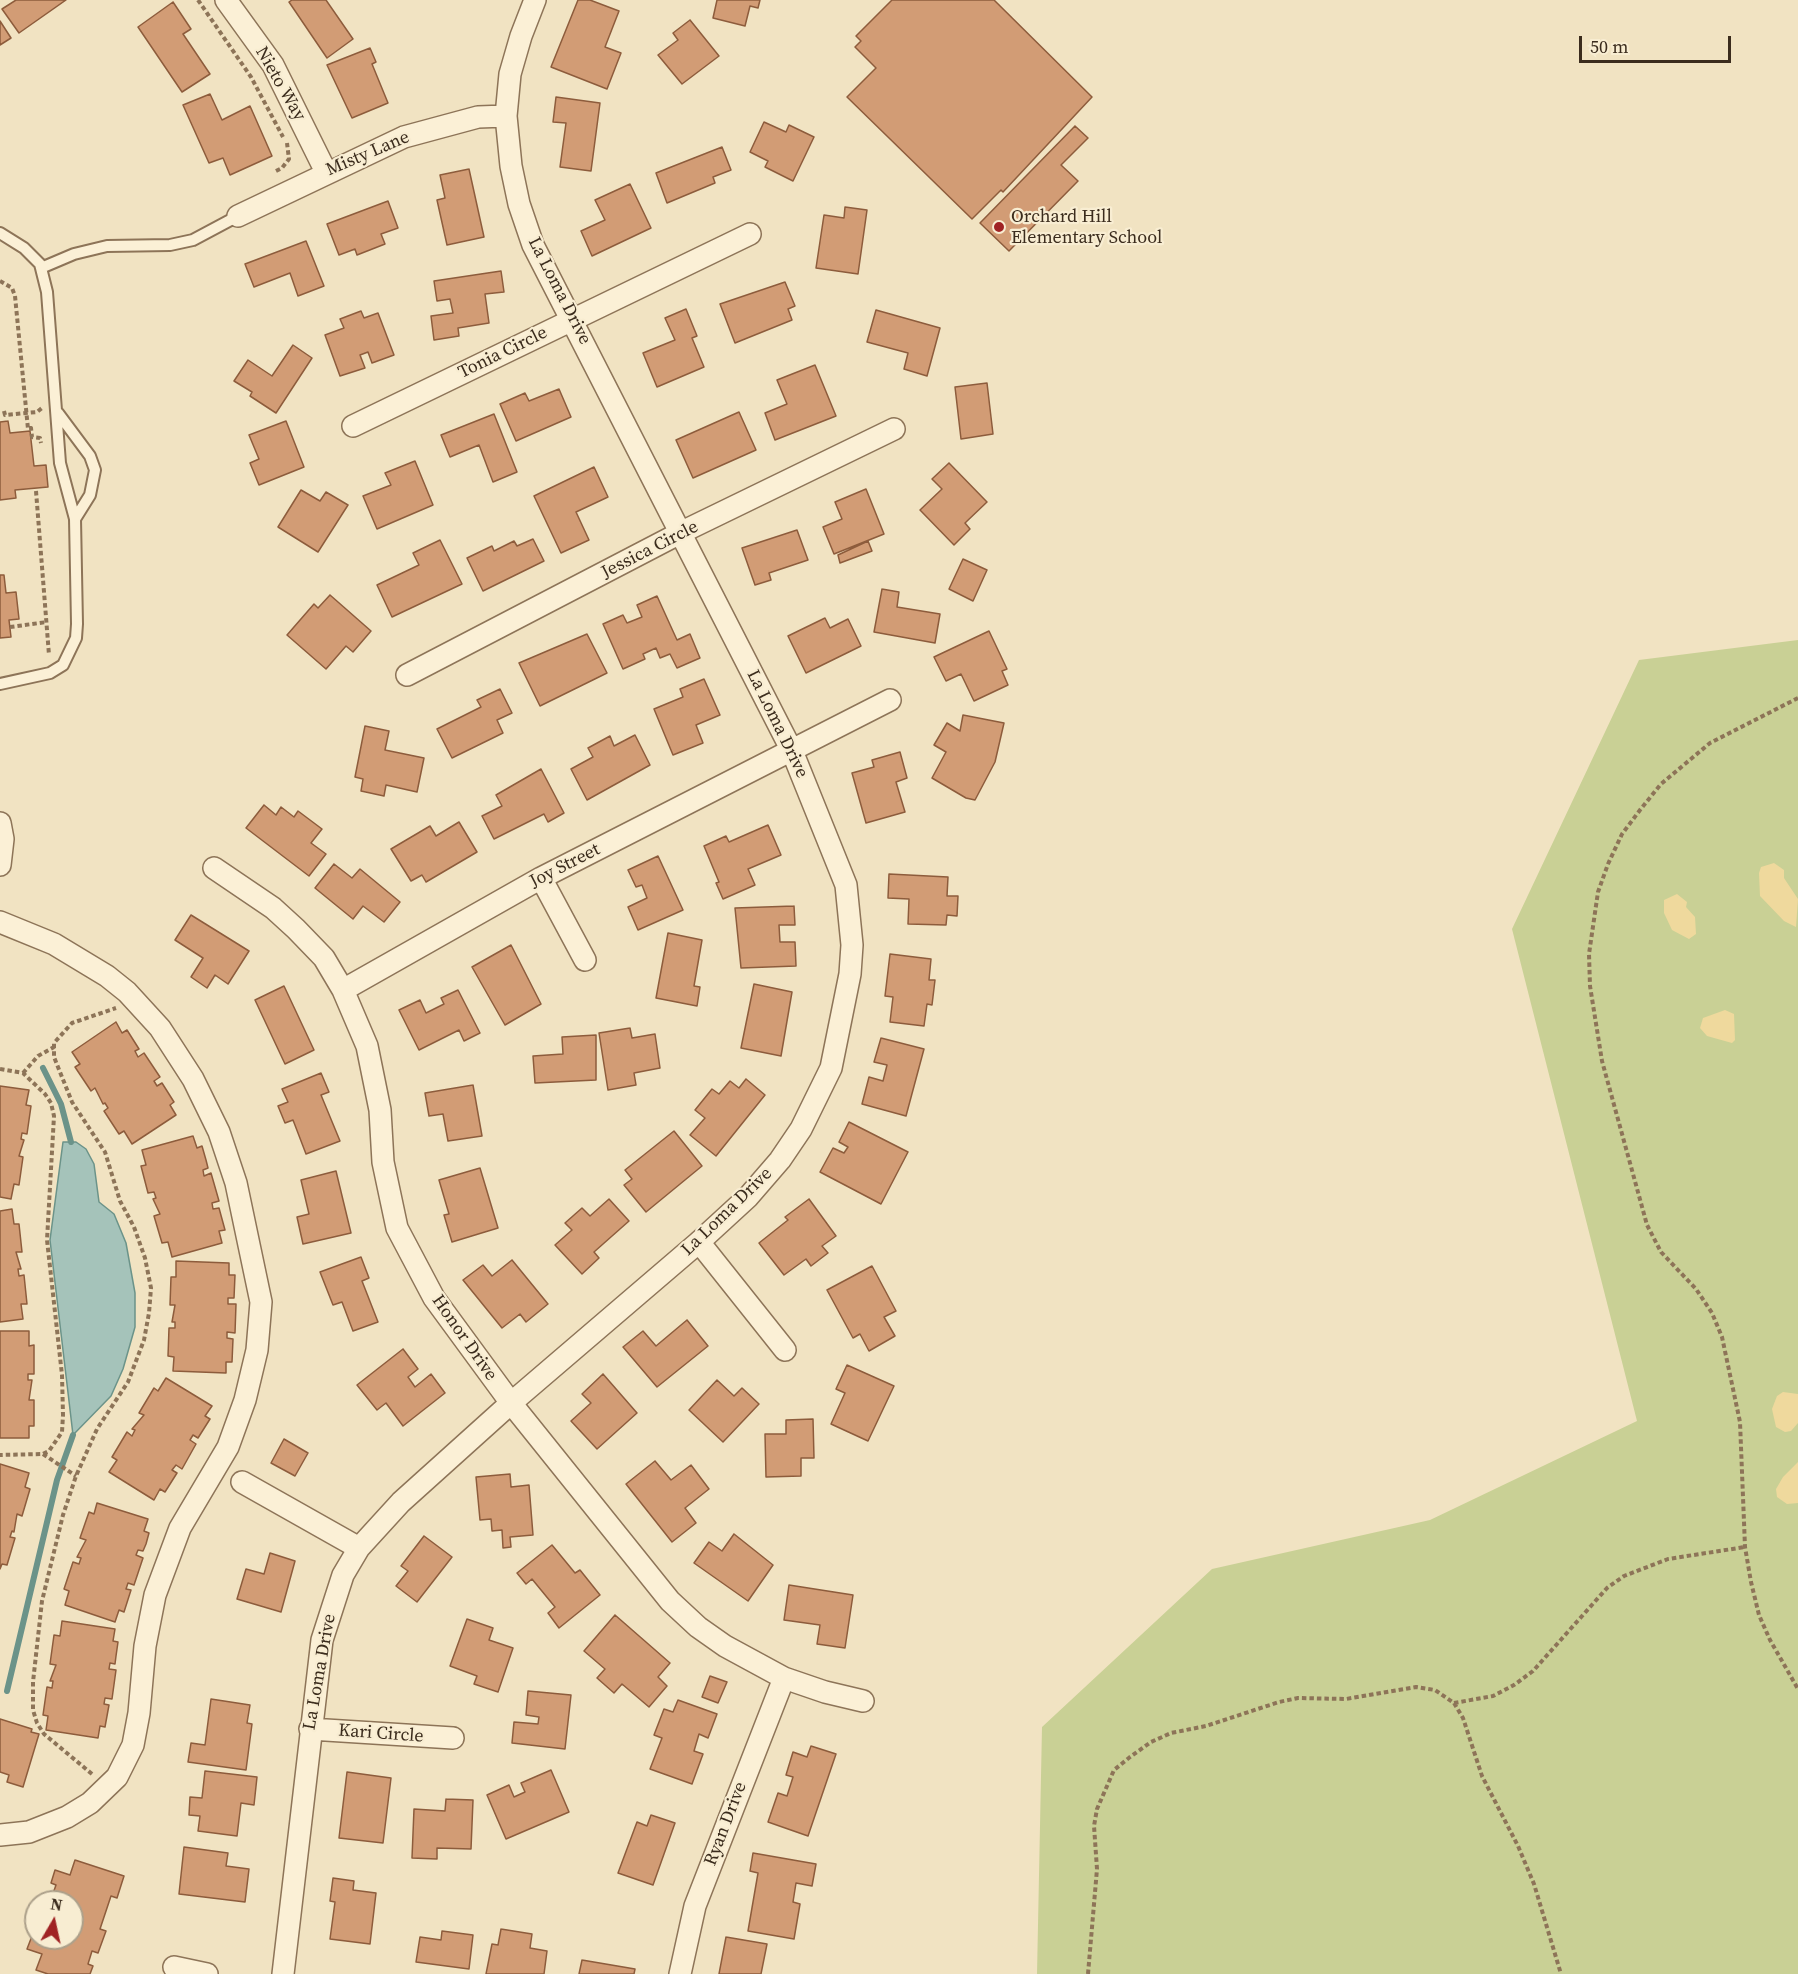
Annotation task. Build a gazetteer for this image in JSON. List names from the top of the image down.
{
  "streets": {
    "street": [
      "Nieto Way",
      "Misty Lane",
      "La Loma Drive",
      "Tonia Circle",
      "Jessica Circle",
      "Joy Street",
      "Honor Drive",
      "Kari Circle",
      "Ryan Drive"
    ]
  },
  "crossings": [
    ["Nieto Way", "Misty Lane"],
    ["Misty Lane", "La Loma Drive"],
    ["La Loma Drive", "Tonia Circle"],
    ["La Loma Drive", "Jessica Circle"],
    ["La Loma Drive", "Joy Street"],
    ["La Loma Drive", "Honor Drive"],
    ["La Loma Drive", "Kari Circle"],
    ["Joy Street", "Honor Drive"],
    ["Honor Drive", "Ryan Drive"]
  ],
  "places": ["Orchard Hill Elementary School"],
  "scale_bar": "50 m",
  "north": "top"
}
